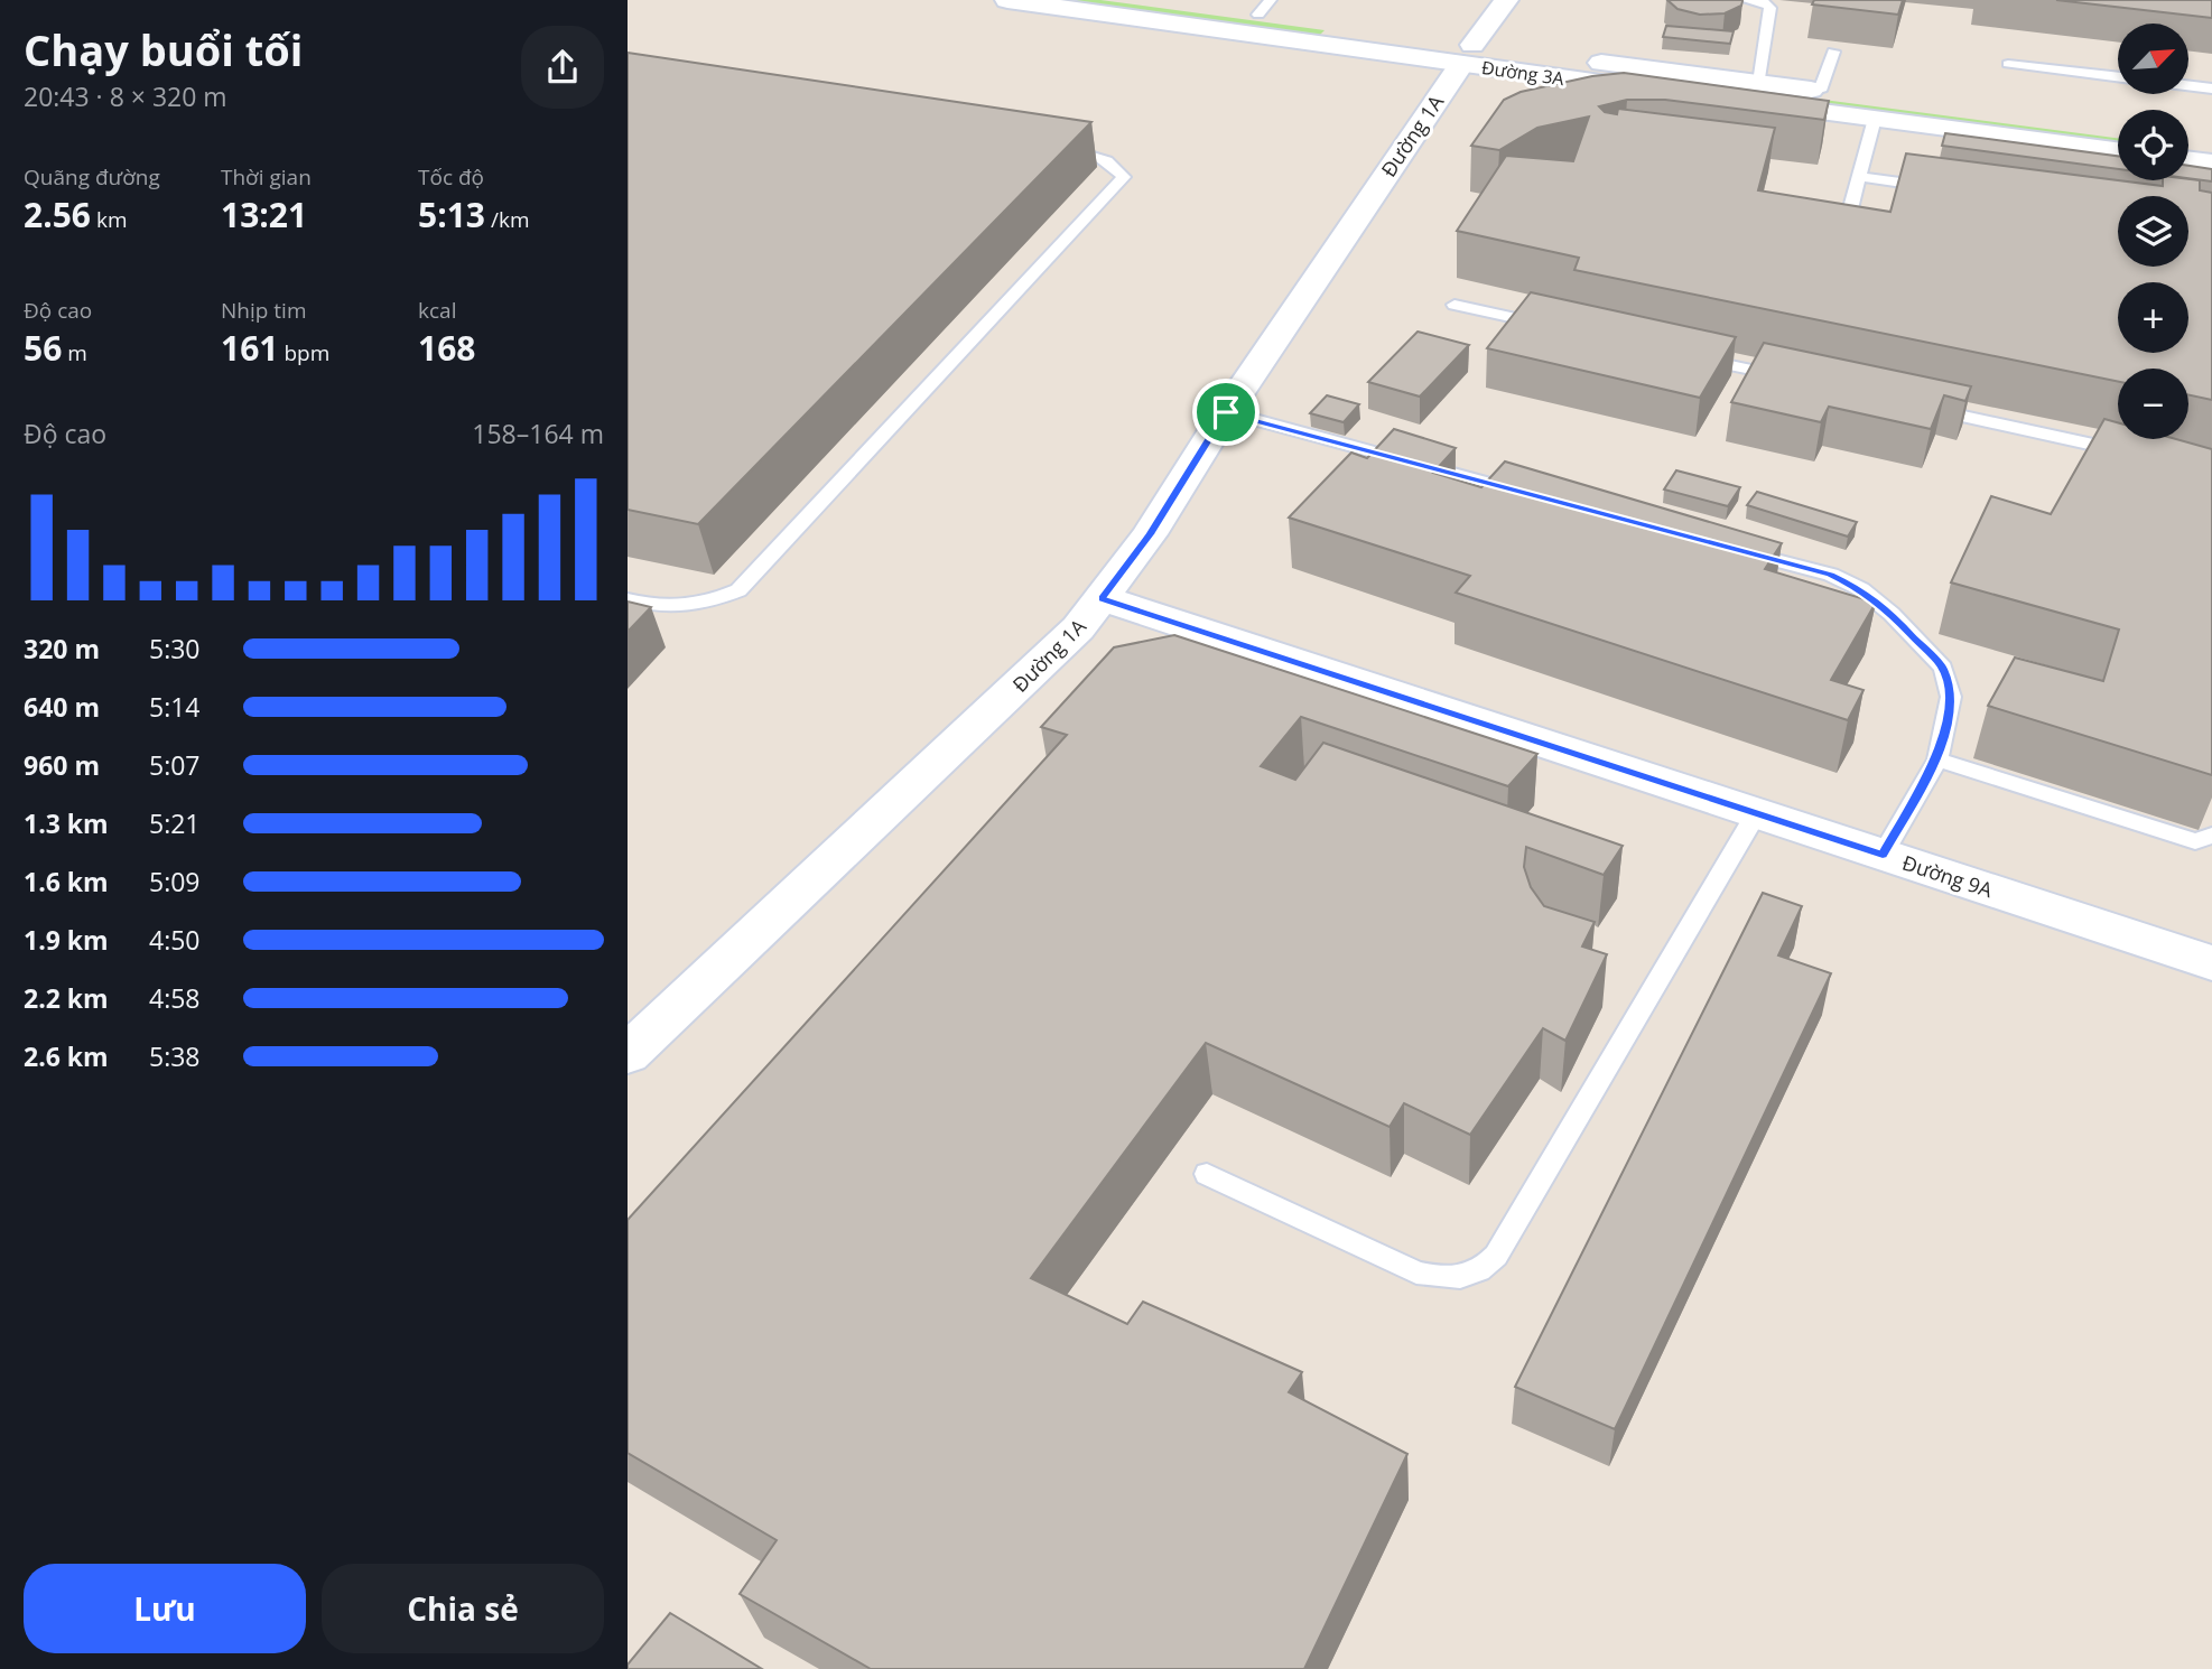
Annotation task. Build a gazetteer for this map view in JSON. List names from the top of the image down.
{
  "streets": {
    "street": ["Đường 3A", "Đường 1A", "Đường 9A"]
  },
  "crossings": [
    ["Đường 3A", "Đường 1A"],
    ["Đường 1A", "Đường 9A"]
  ],
  "north": "top right",
  "page": {
    "heading": ["Chạy buổi tối", "20:43 · 8 × 320 m"],
    "map_buttons": ["+", "−"],
    "stats": [
      ["Quãng đường", "2.56 km"],
      ["Thời gian", "13:21"],
      ["Tốc độ", "5:13 /km"],
      ["Độ cao", "56 m"],
      ["Nhịp tim", "161 bpm"],
      ["kcal", "168"]
    ],
    "chart": ["Độ cao", "158–164 m"],
    "list": [
      {
        "name": "320 m",
        "note": "5:30"
      },
      {
        "name": "640 m",
        "note": "5:14"
      },
      {
        "name": "960 m",
        "note": "5:07"
      },
      {
        "name": "1.3 km",
        "note": "5:21"
      },
      {
        "name": "1.6 km",
        "note": "5:09"
      },
      {
        "name": "1.9 km",
        "note": "4:50"
      },
      {
        "name": "2.2 km",
        "note": "4:58"
      },
      {
        "name": "2.6 km",
        "note": "5:38"
      }
    ],
    "buttons": ["Lưu", "Chia sẻ"]
  }
}
